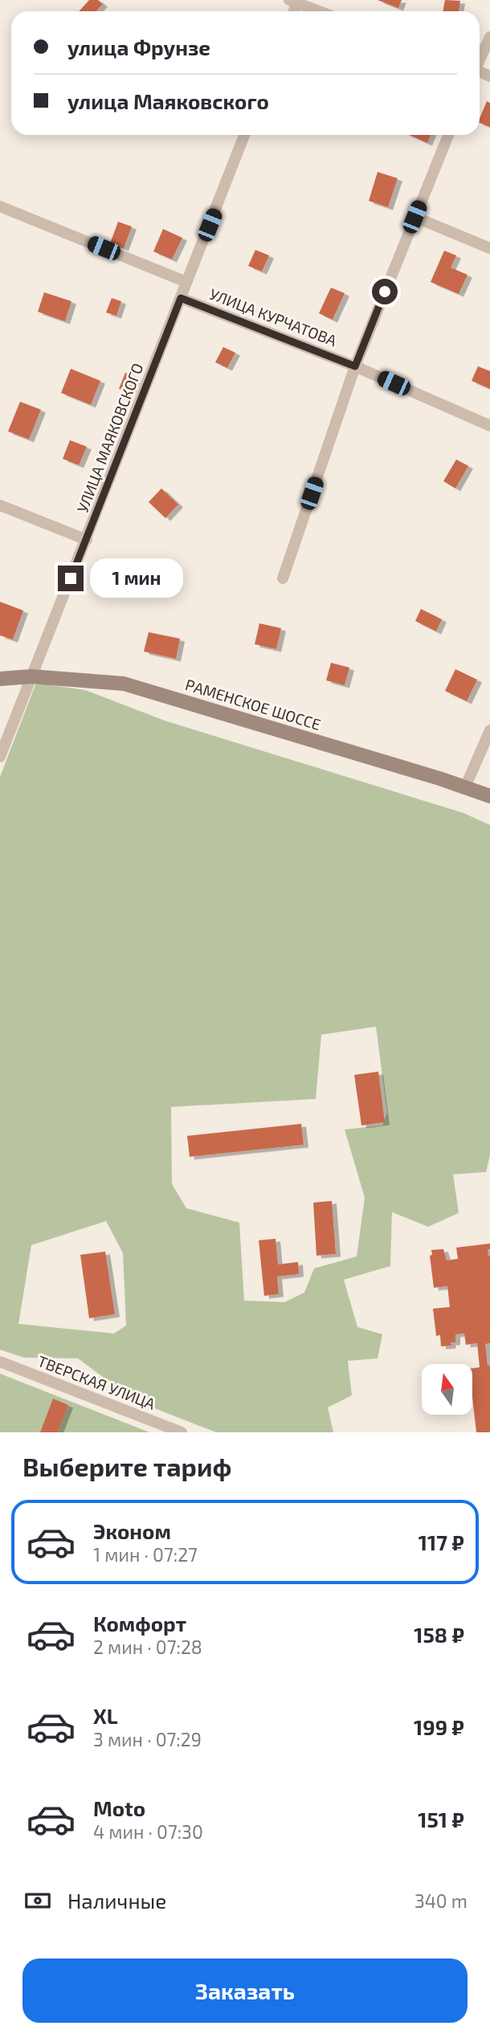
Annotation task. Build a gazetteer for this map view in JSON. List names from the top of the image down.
{
  "streets": {
    "main road": ["РАМЕНСКОЕ ШОССЕ"],
    "street": ["УЛИЦА КУРЧАТОВА", "УЛИЦА МАЯКОВСКОГО", "ТВЕРСКАЯ УЛИЦА"]
  },
  "crossings": [
    ["УЛИЦА КУРЧАТОВА", "УЛИЦА МАЯКОВСКОГО"],
    ["УЛИЦА МАЯКОВСКОГО", "РАМЕНСКОЕ ШОССЕ"]
  ],
  "north": "top",
  "page": {
    "banner": ["улица Фрунзе", "улица Маяковского"],
    "bubble": "1 мин",
    "heading": "Выберите тариф",
    "list": [
      {
        "name": "Эконом",
        "note": "1 мин · 07:27",
        "value": "117 ₽"
      },
      {
        "name": "Комфорт",
        "note": "2 мин · 07:28",
        "value": "158 ₽"
      },
      {
        "name": "XL",
        "note": "3 мин · 07:29",
        "value": "199 ₽"
      },
      {
        "name": "Moto",
        "note": "4 мин · 07:30",
        "value": "151 ₽"
      }
    ],
    "pay": ["Наличные", "340 m"],
    "buttons": "Заказать"
  }
}
